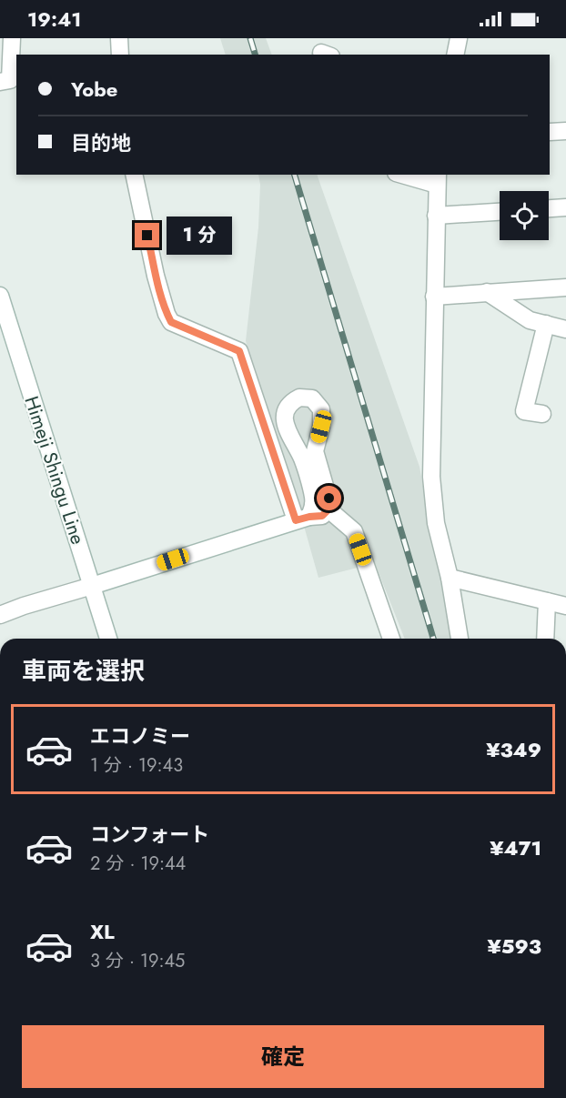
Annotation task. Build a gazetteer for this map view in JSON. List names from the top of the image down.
{
  "streets": {
    "street": ["Himeji Shingu Line"]
  },
  "page": {
    "status": "19:41",
    "banner": ["Yobe", "目的地"],
    "bubble": "1 分",
    "heading": "車両を選択",
    "list": [
      {
        "name": "エコノミー",
        "note": "1 分 · 19:43",
        "value": "¥349"
      },
      {
        "name": "コンフォート",
        "note": "2 分 · 19:44",
        "value": "¥471"
      },
      {
        "name": "XL",
        "note": "3 分 · 19:45",
        "value": "¥593"
      }
    ],
    "buttons": "確定"
  }
}
